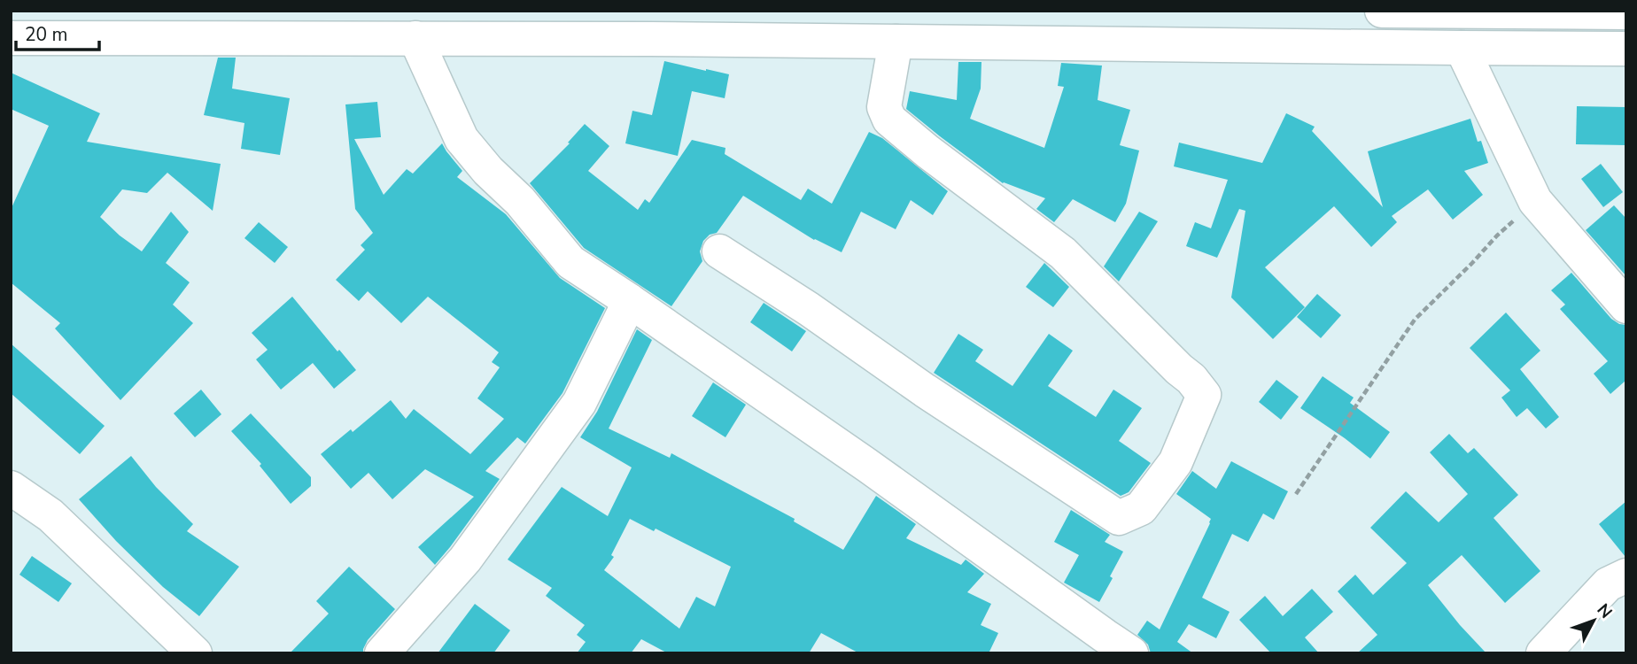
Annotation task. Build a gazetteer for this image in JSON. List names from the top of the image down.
{
  "scale_bar": "20 m",
  "north": "top right"
}
